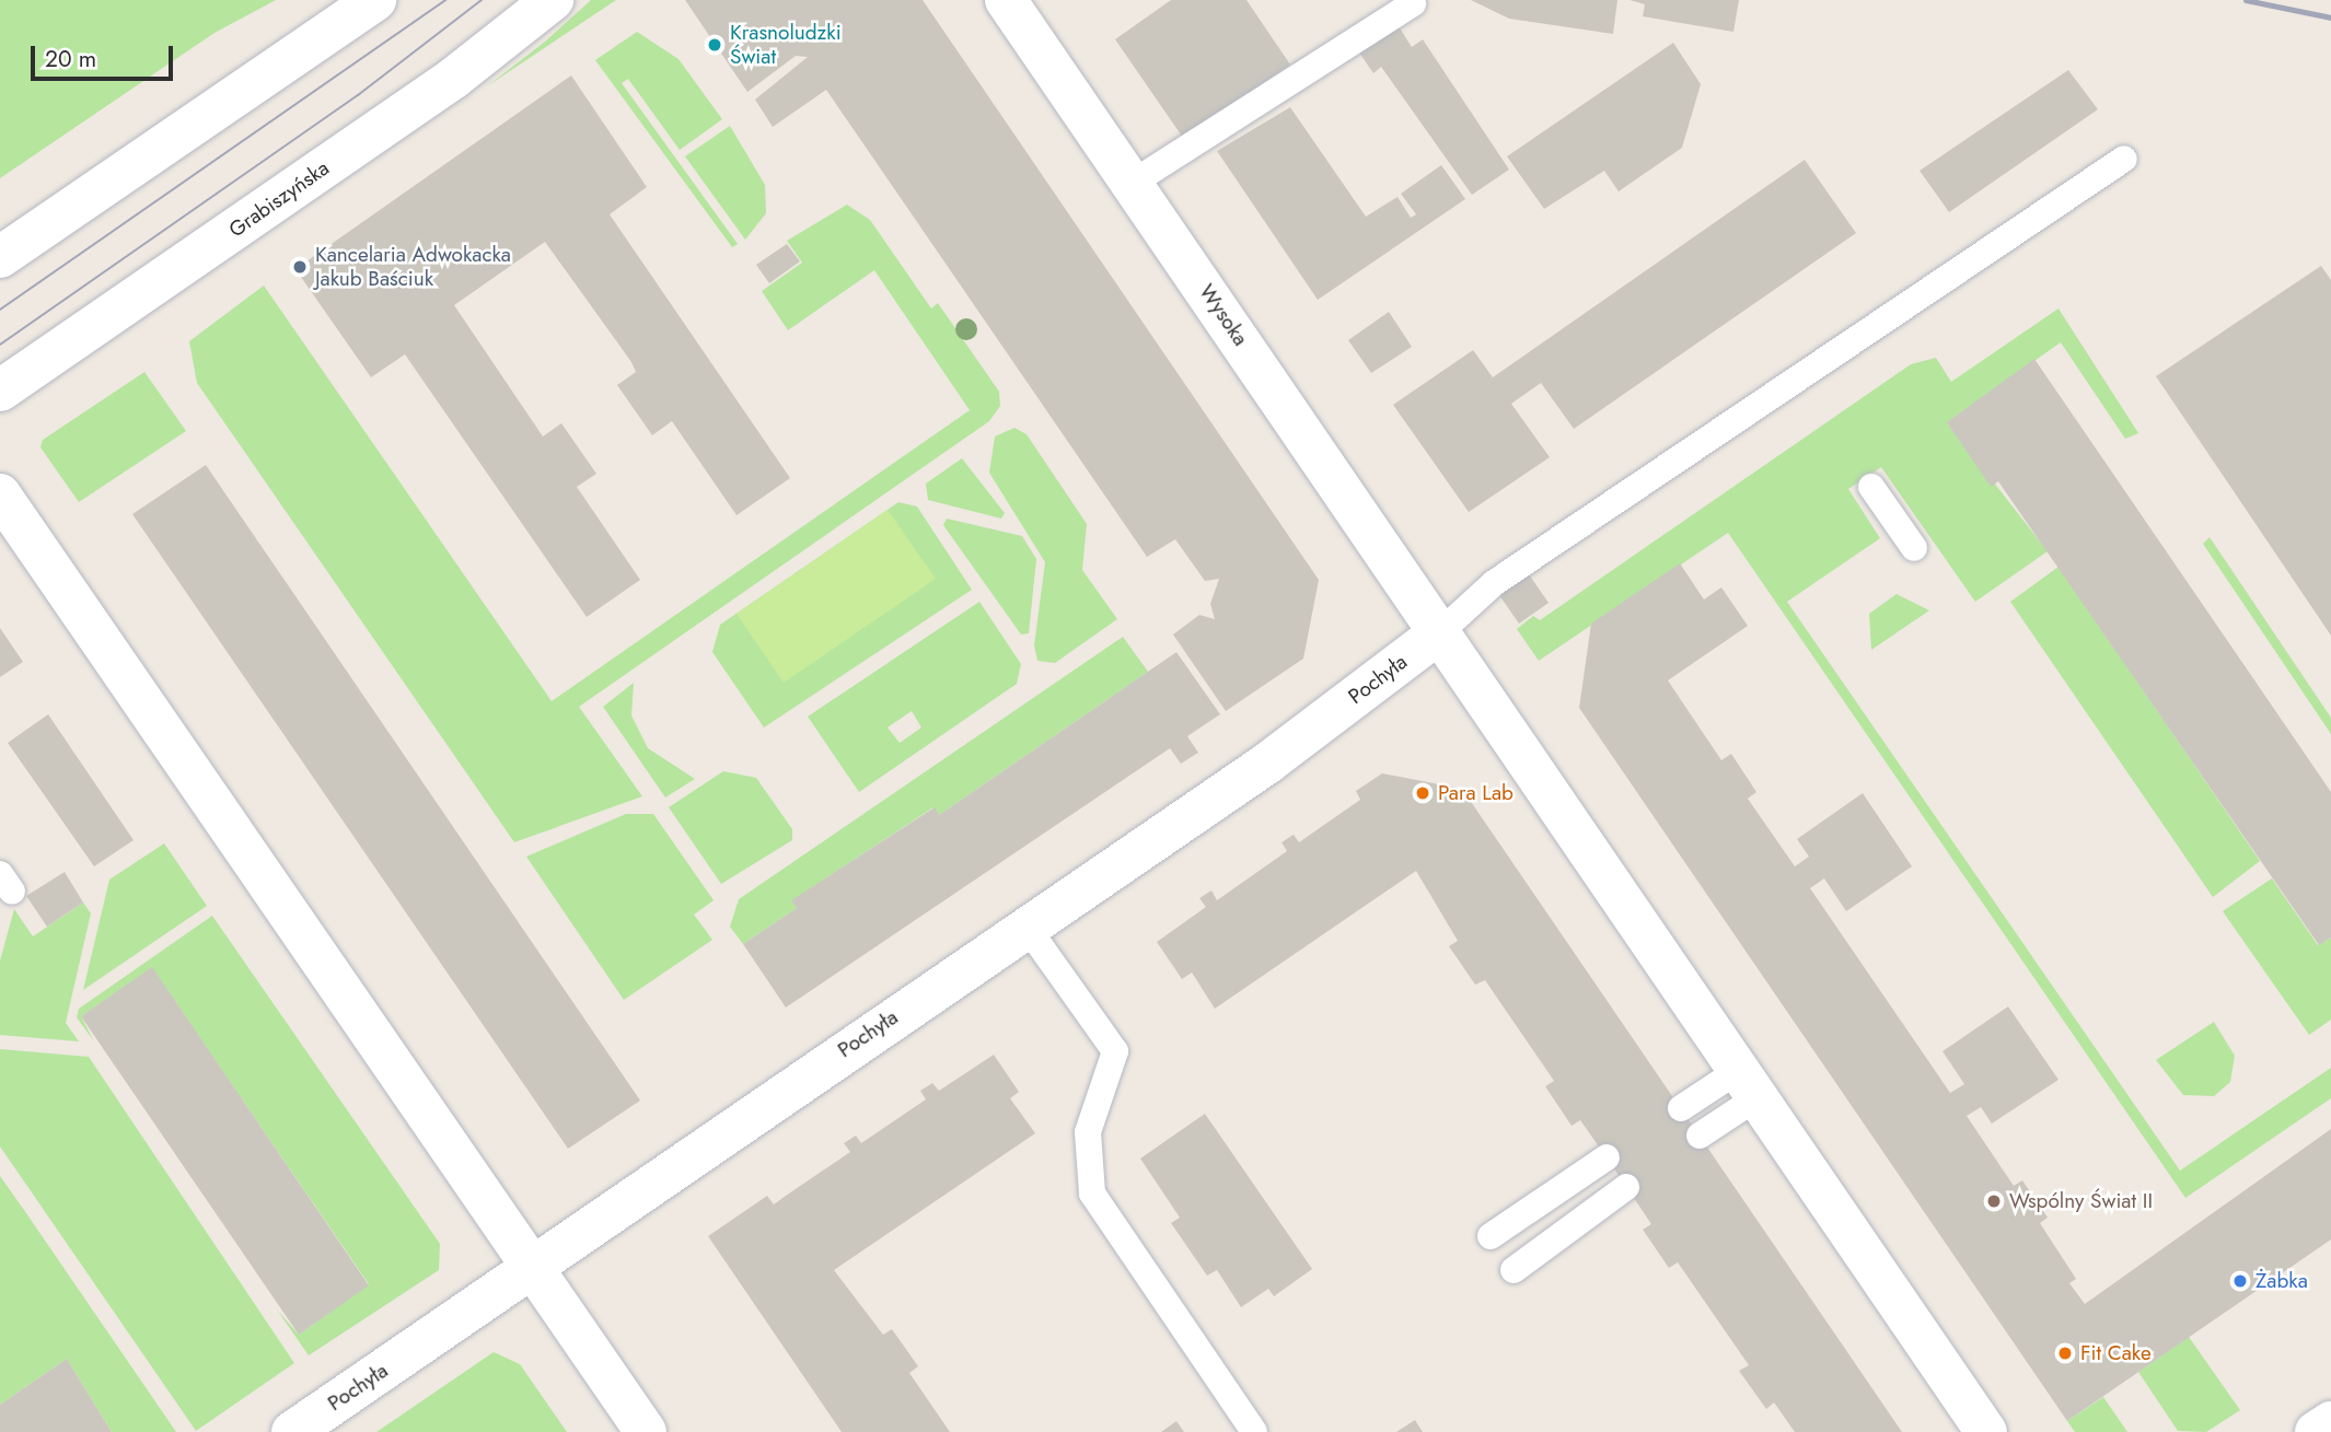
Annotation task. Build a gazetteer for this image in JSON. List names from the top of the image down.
{
  "streets": {
    "street": ["Grabiszyńska", "Wysoka", "Pochyła"]
  },
  "crossings": [
    ["Wysoka", "Pochyła"]
  ],
  "places": [
    "Krasnoludzki Świat",
    "Kancelaria Adwokacka Jakub Baściuk",
    "Para Lab",
    "Wspólny Świat II",
    "Żabka",
    "Fit Cake"
  ],
  "scale_bar": "20 m"
}
